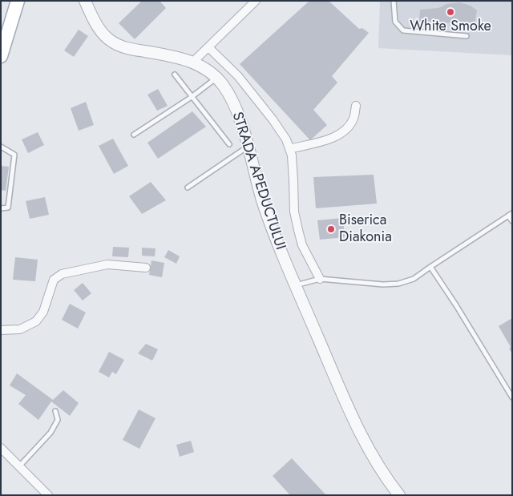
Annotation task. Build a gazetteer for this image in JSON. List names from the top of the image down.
{
  "streets": {
    "street": ["STRADA APEDUCTULUI"]
  },
  "places": ["White Smoke", "Biserica Diakonia"]
}
